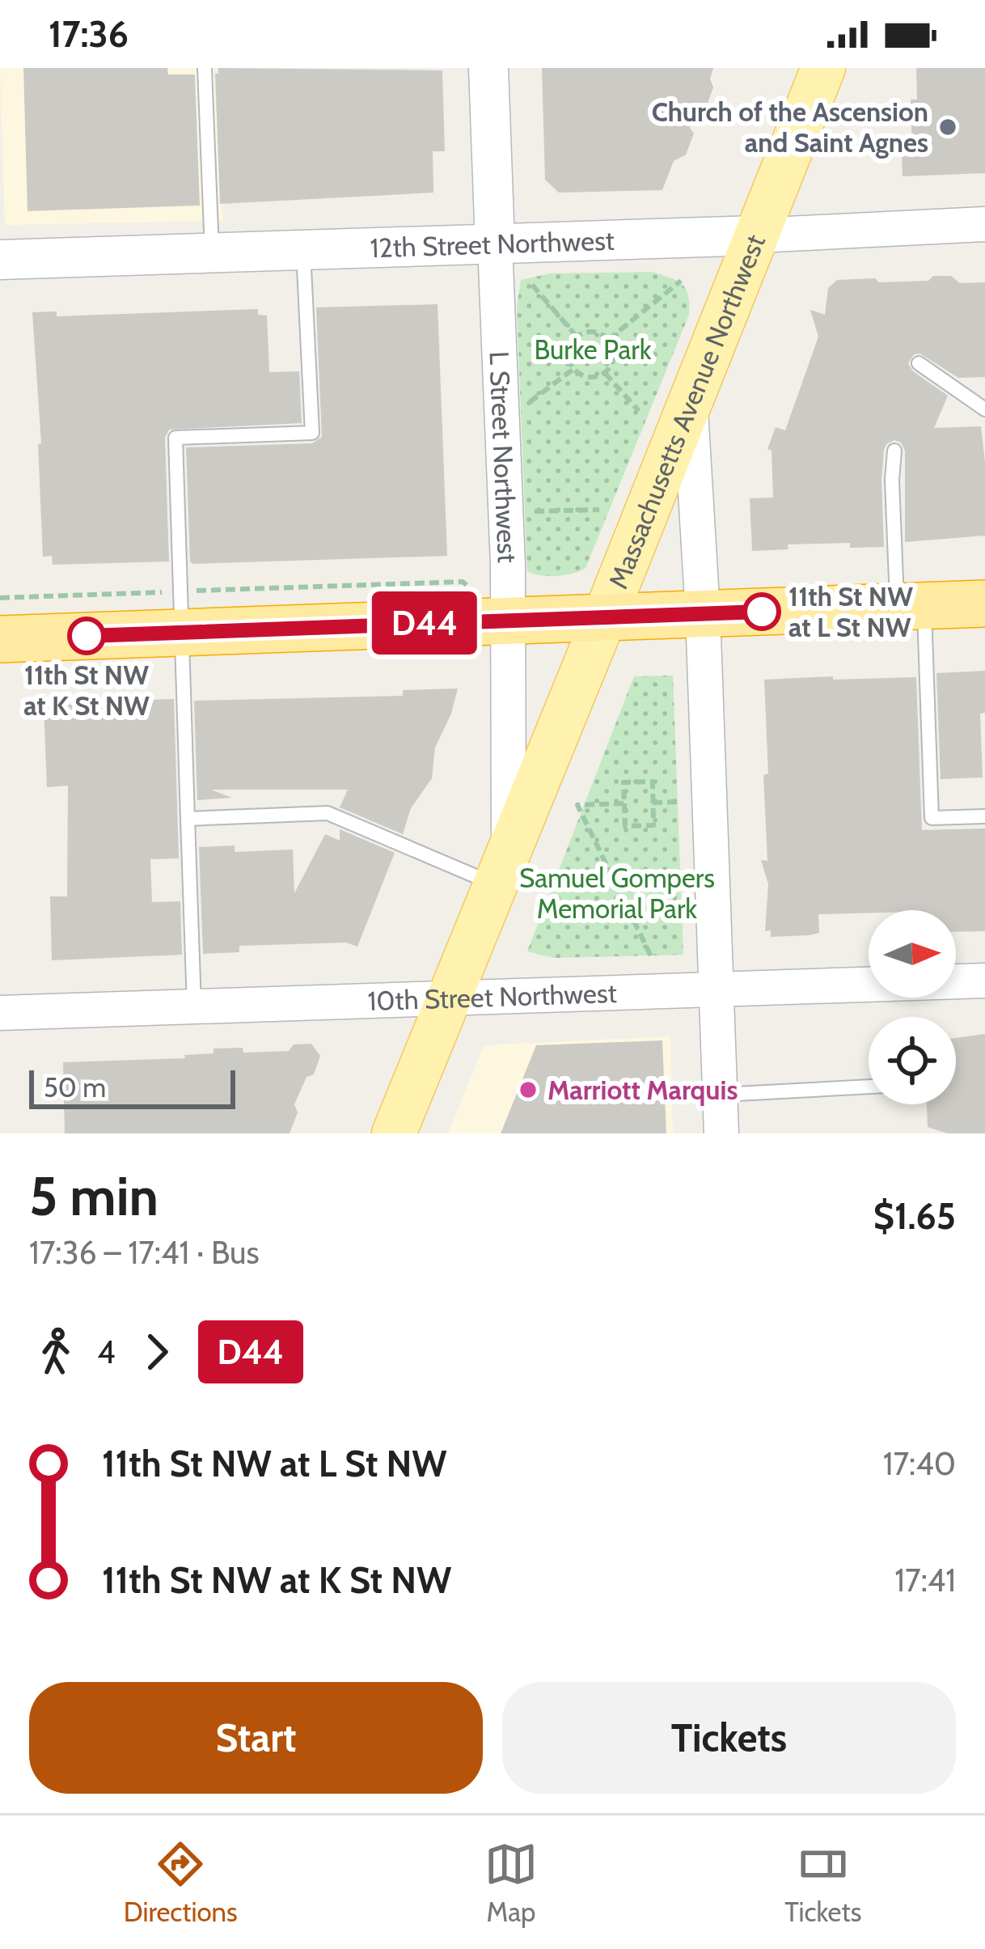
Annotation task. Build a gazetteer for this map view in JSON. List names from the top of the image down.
{
  "streets": {
    "main road": ["12th Street Northwest", "Massachusetts Avenue Northwest", "L Street Northwest"],
    "street": ["10th Street Northwest"]
  },
  "crossings": [
    ["12th Street Northwest", "Massachusetts Avenue Northwest"],
    ["12th Street Northwest", "L Street Northwest"],
    ["Massachusetts Avenue Northwest", "L Street Northwest"],
    ["Massachusetts Avenue Northwest", "10th Street Northwest"]
  ],
  "parks": ["Burke Park", "Samuel Gompers Memorial Park"],
  "places": [
    "Church of the Ascension and Saint Agnes",
    "11th St NW at L St NW",
    "11th St NW at K St NW",
    "Marriott Marquis"
  ],
  "lines": ["bus line D44"],
  "scale_bar": "50 m",
  "north": "right",
  "page": {
    "status": "17:36",
    "on_map": "D44",
    "scale": "50 m",
    "heading": ["5 min", "17:36 – 17:41 · Bus", "$1.65"],
    "legs": ["4", "D44"],
    "list": [
      {
        "name": "11th St NW at L St NW",
        "value": "17:40"
      },
      {
        "name": "11th St NW at K St NW",
        "value": "17:41"
      }
    ],
    "buttons": ["Start", "Tickets"],
    "tabs": ["Directions", "Map", "Tickets"]
  }
}
